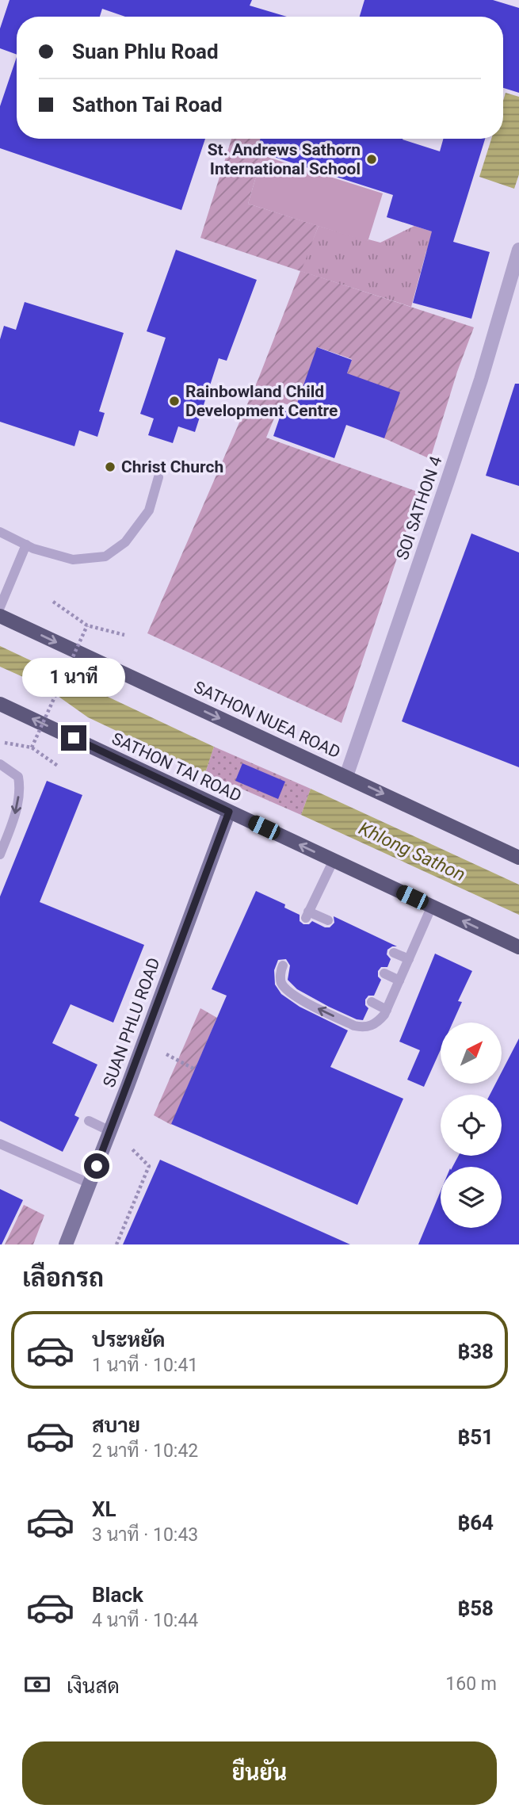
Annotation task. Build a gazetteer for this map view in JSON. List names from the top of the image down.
{
  "streets": {
    "main road": ["SATHON NUEA ROAD", "SATHON TAI ROAD", "SUAN PHLU ROAD"],
    "street": ["SOI SATHON 4"]
  },
  "crossings": [
    ["SOI SATHON 4", "SATHON NUEA ROAD"],
    ["SATHON TAI ROAD", "SUAN PHLU ROAD"]
  ],
  "one_way": ["SATHON NUEA ROAD", "SATHON TAI ROAD"],
  "water": ["Khlong Sathon"],
  "places": ["St. Andrews Sathorn International School", "Rainbowland Child Development Centre", "Christ Church"],
  "north": "top right",
  "page": {
    "banner": ["Suan Phlu Road", "Sathon Tai Road"],
    "bubble": "1 นาที",
    "heading": "เลือกรถ",
    "list": [
      {
        "name": "ประหยัด",
        "note": "1 นาที · 10:41",
        "value": "฿38"
      },
      {
        "name": "สบาย",
        "note": "2 นาที · 10:42",
        "value": "฿51"
      },
      {
        "name": "XL",
        "note": "3 นาที · 10:43",
        "value": "฿64"
      },
      {
        "name": "Black",
        "note": "4 นาที · 10:44",
        "value": "฿58"
      }
    ],
    "pay": ["เงินสด", "160 m"],
    "buttons": "ยืนยัน"
  }
}
